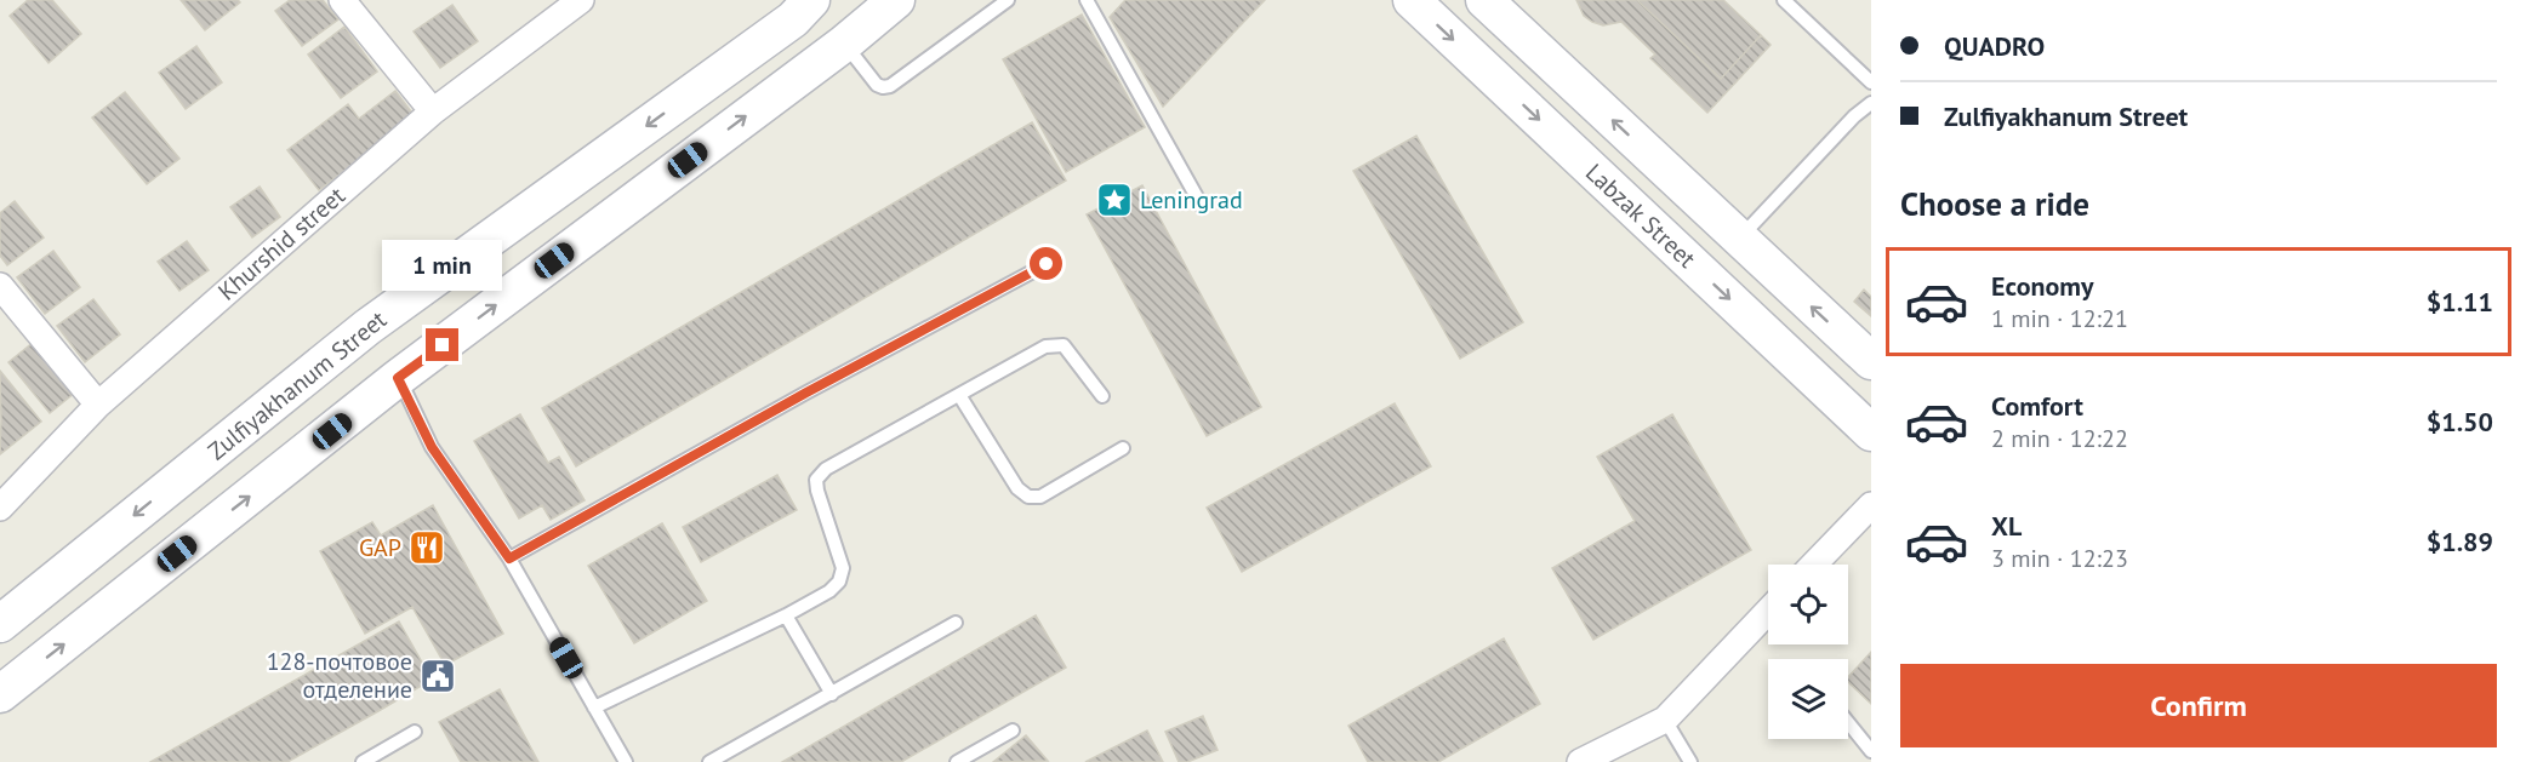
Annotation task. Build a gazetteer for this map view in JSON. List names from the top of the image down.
{
  "streets": {
    "main road": ["Labzak Street", "Zulfiyakhanum Street"],
    "street": ["Khurshid street"]
  },
  "places": {
    "place": ["Leningrad"],
    "restaurant": ["GAP"],
    "public building": ["128-почтовое отделение"]
  },
  "page": {
    "banner": ["QUADRO", "Zulfiyakhanum Street"],
    "heading": "Choose a ride",
    "bubble": "1 min",
    "list": [
      {
        "name": "Economy",
        "note": "1 min · 12:21",
        "value": "$1.11"
      },
      {
        "name": "Comfort",
        "note": "2 min · 12:22",
        "value": "$1.50"
      },
      {
        "name": "XL",
        "note": "3 min · 12:23",
        "value": "$1.89"
      }
    ],
    "buttons": "Confirm"
  }
}
